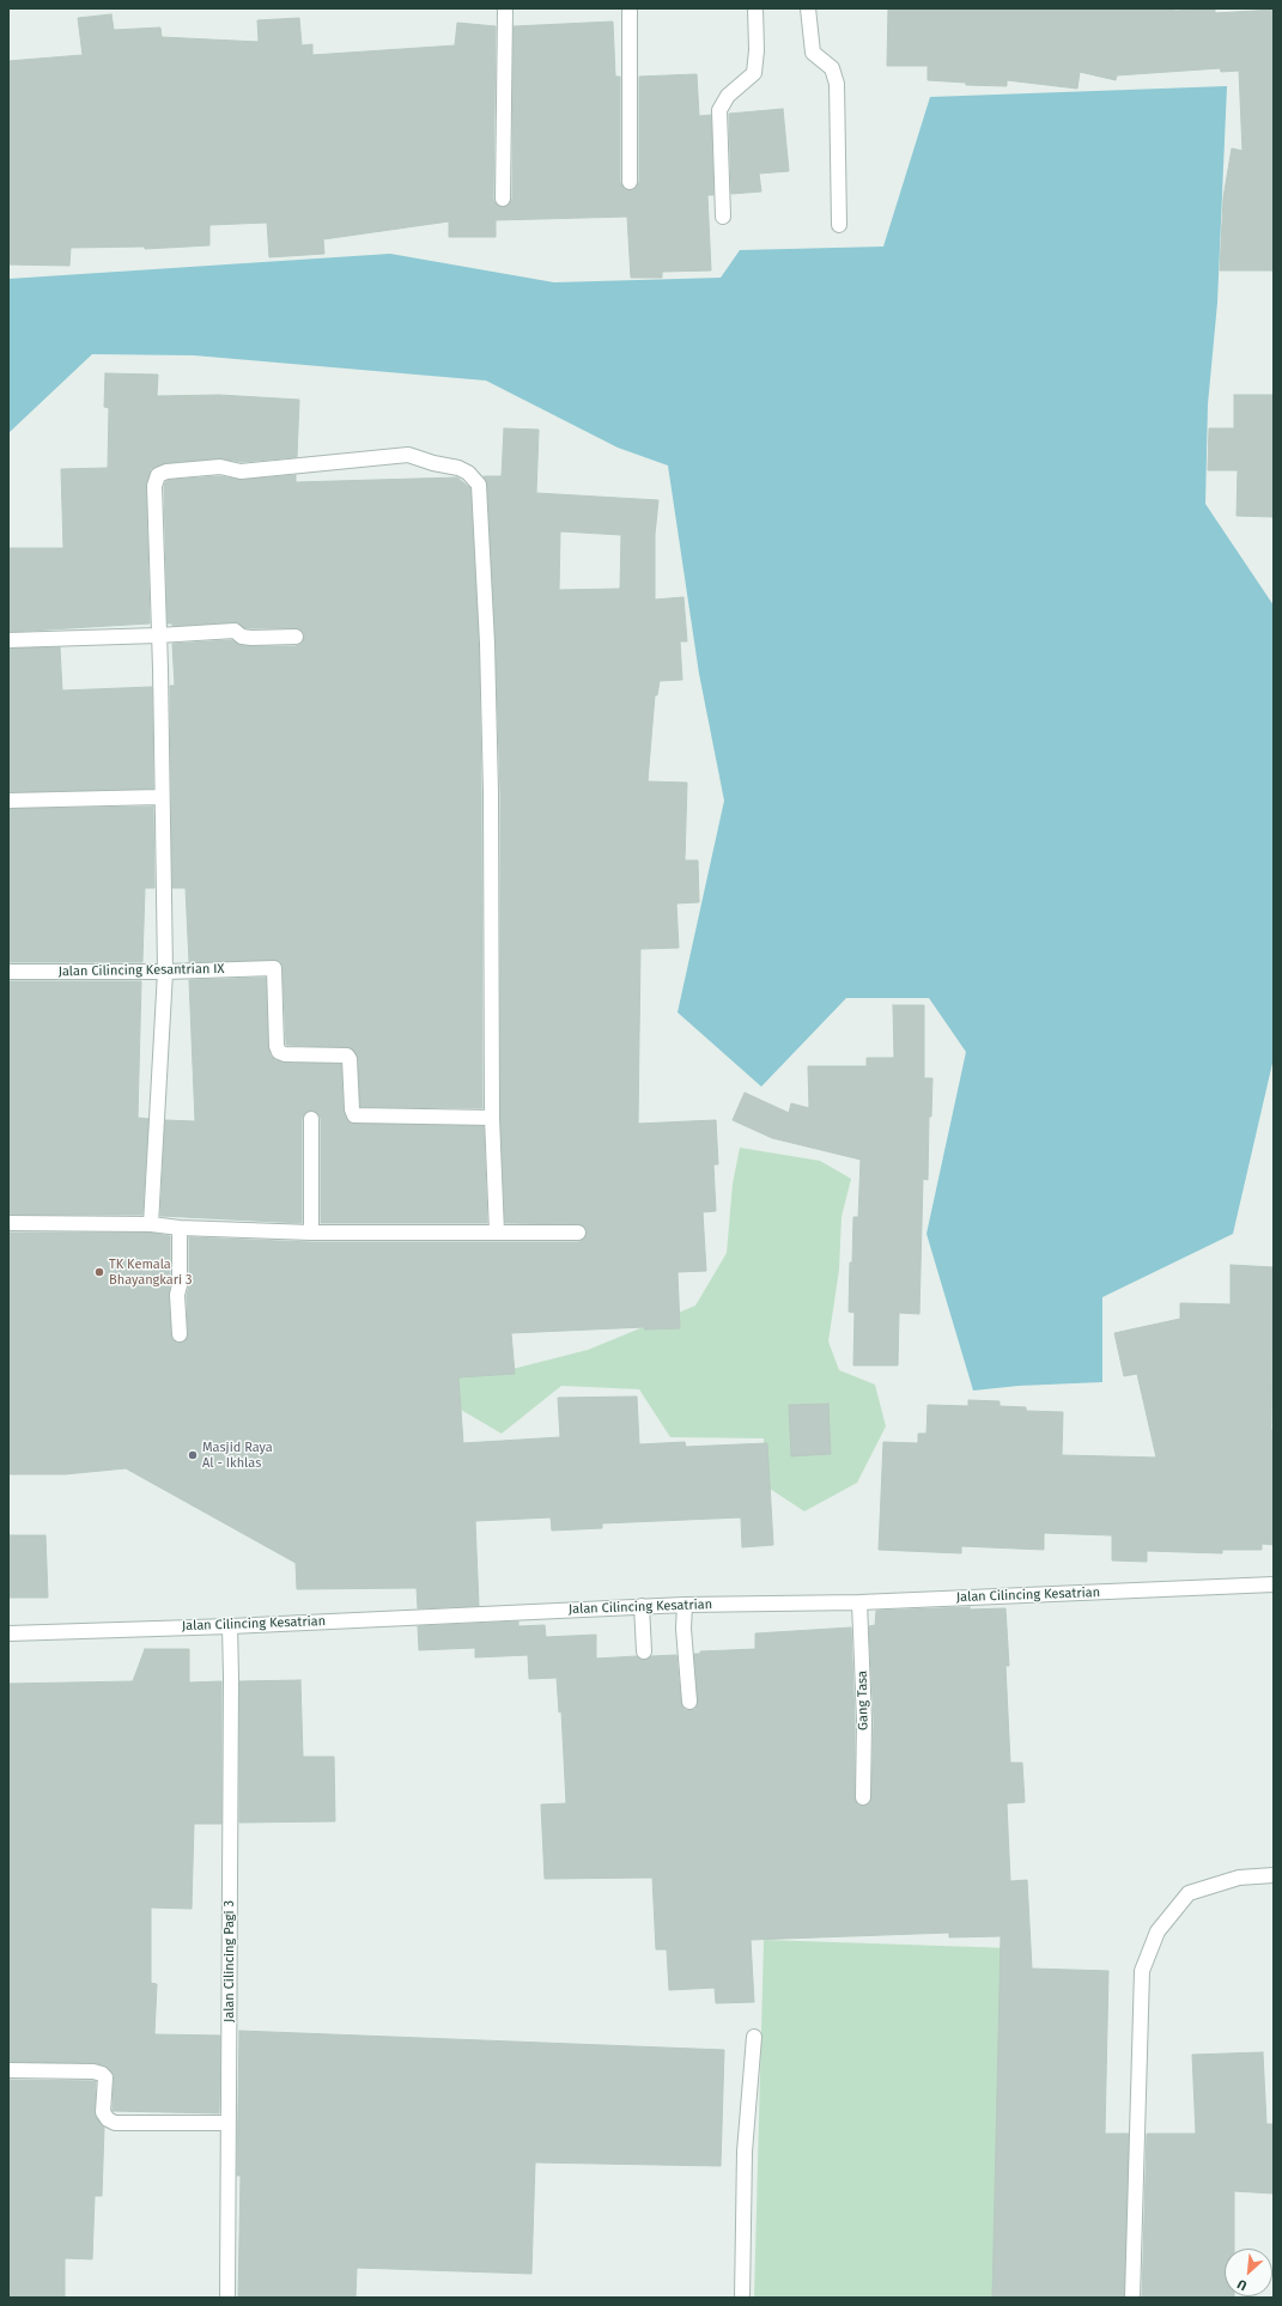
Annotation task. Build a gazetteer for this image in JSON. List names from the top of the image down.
{
  "streets": {
    "street": [
      "Jalan Cilincing Kesantrian IX",
      "Jalan Cilincing Kesatrian",
      "Gang Tasa",
      "Jalan Cilincing Pagi 3"
    ]
  },
  "crossings": [
    ["Jalan Cilincing Kesatrian", "Gang Tasa"],
    ["Jalan Cilincing Kesatrian", "Jalan Cilincing Pagi 3"]
  ],
  "places": ["TK Kemala Bhayangkari 3", "Masjid Raya Al - Ikhlas"],
  "north": "bottom left"
}
